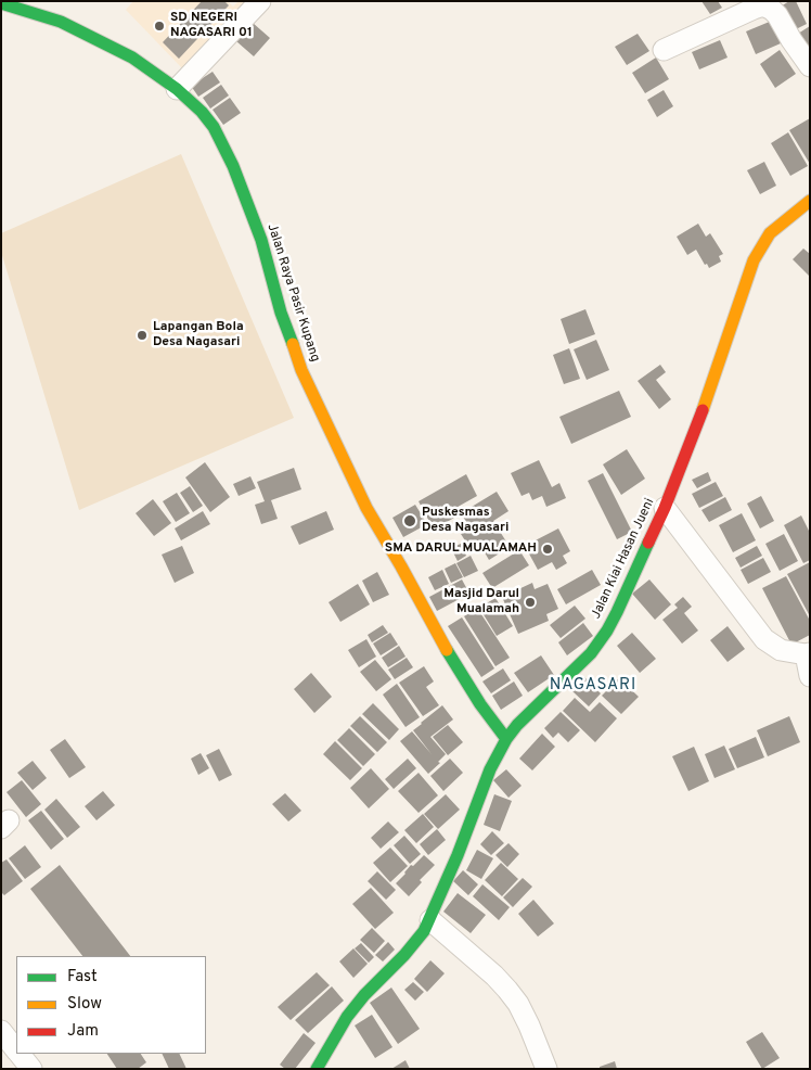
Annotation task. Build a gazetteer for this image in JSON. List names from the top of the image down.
{
  "streets": {
    "street": ["Jalan Raya Pasir Kupang", "Jalan Kiai Hasan Jueni"]
  },
  "crossings": [
    ["Jalan Raya Pasir Kupang", "Jalan Kiai Hasan Jueni"]
  ],
  "districts": ["NAGASARI"],
  "places": [
    "SD NEGERI NAGASARI 01",
    "Lapangan Bola Desa Nagasari",
    "Puskesmas Desa Nagasari",
    "SMA DARUL MUALAMAH",
    "Masjid Darul Mualamah"
  ],
  "legend": ["Fast", "Slow", "Jam"]
}
